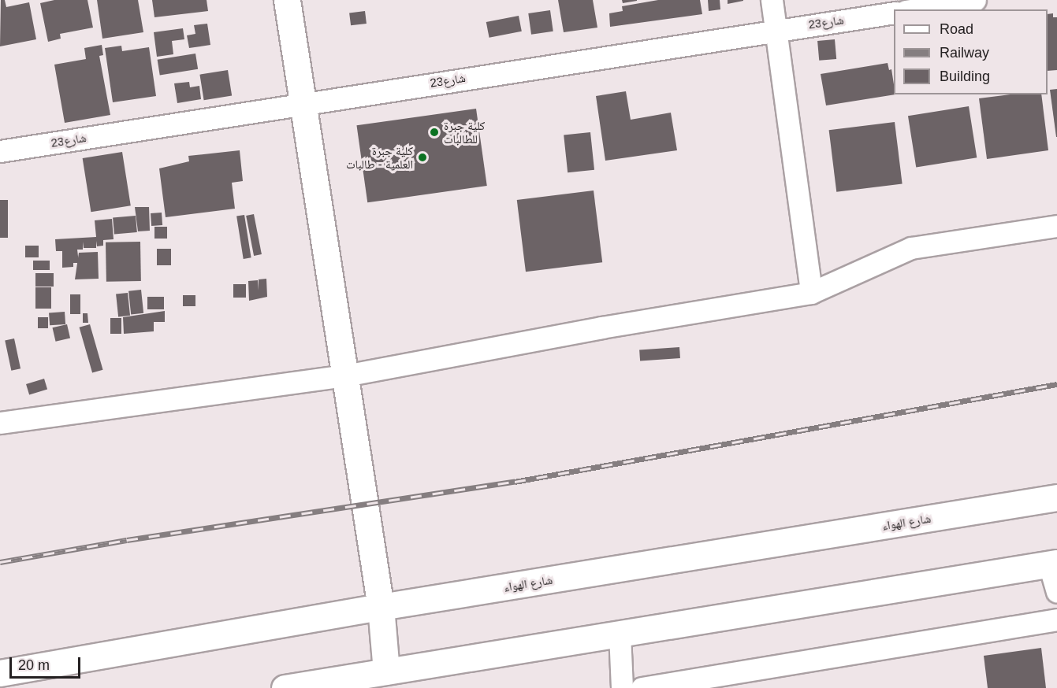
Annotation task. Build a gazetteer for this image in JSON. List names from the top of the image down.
{
  "streets": {
    "main road": ["شارع الهواء"],
    "street": ["شارع23"]
  },
  "places": ["كلية جبرة للطالبات", "كلية جبرة العلمية - طالبات"],
  "legend": ["Road", "Railway", "Building"],
  "scale_bar": "20 m"
}
